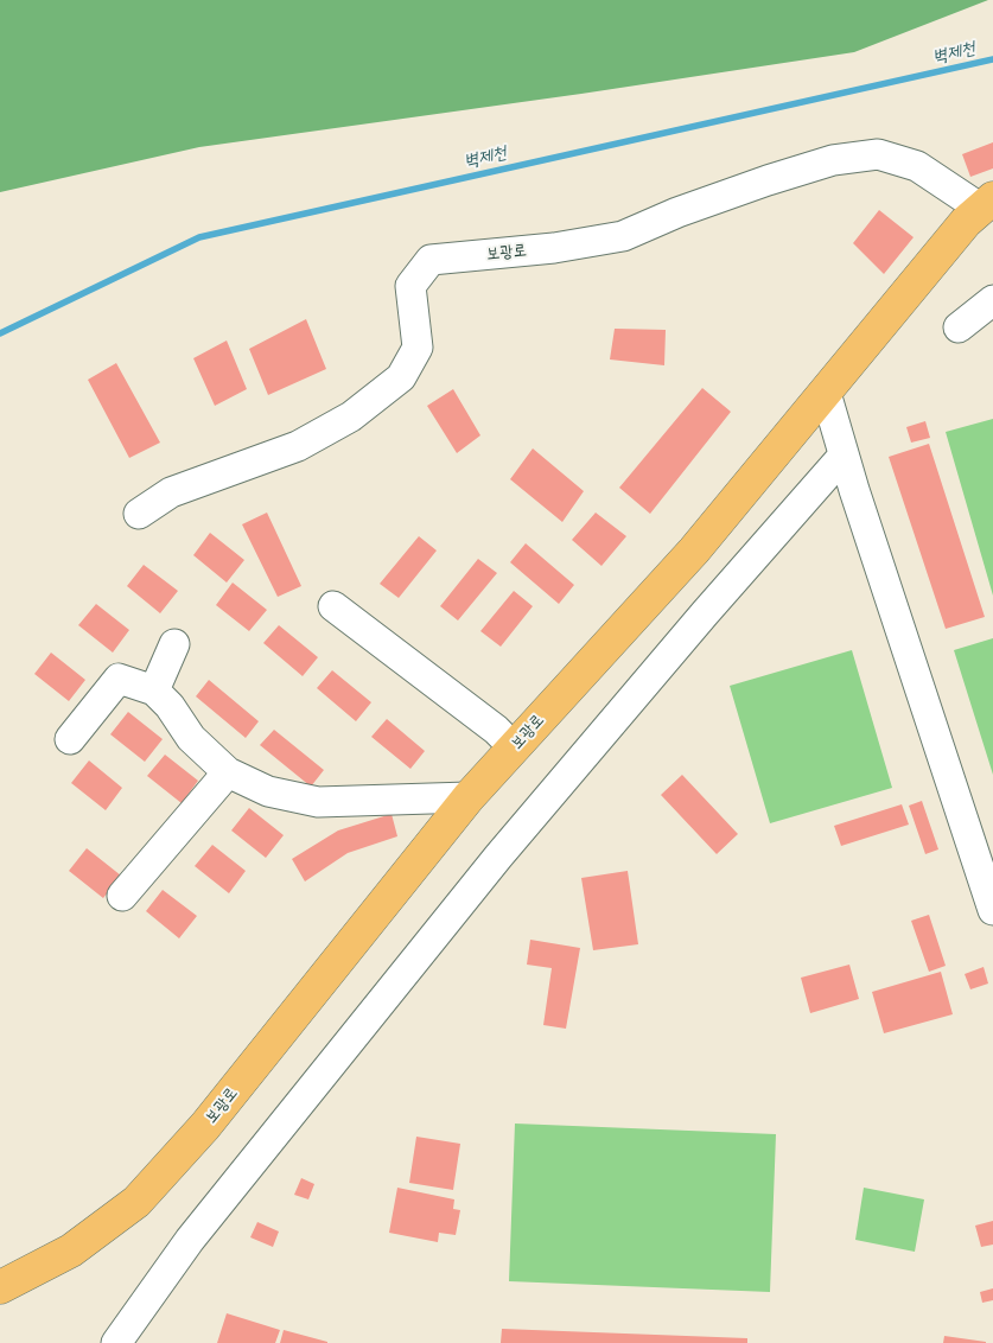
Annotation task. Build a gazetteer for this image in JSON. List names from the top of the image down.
{
  "streets": {
    "main road": ["보광로"]
  },
  "water": ["벽제천"]
}
